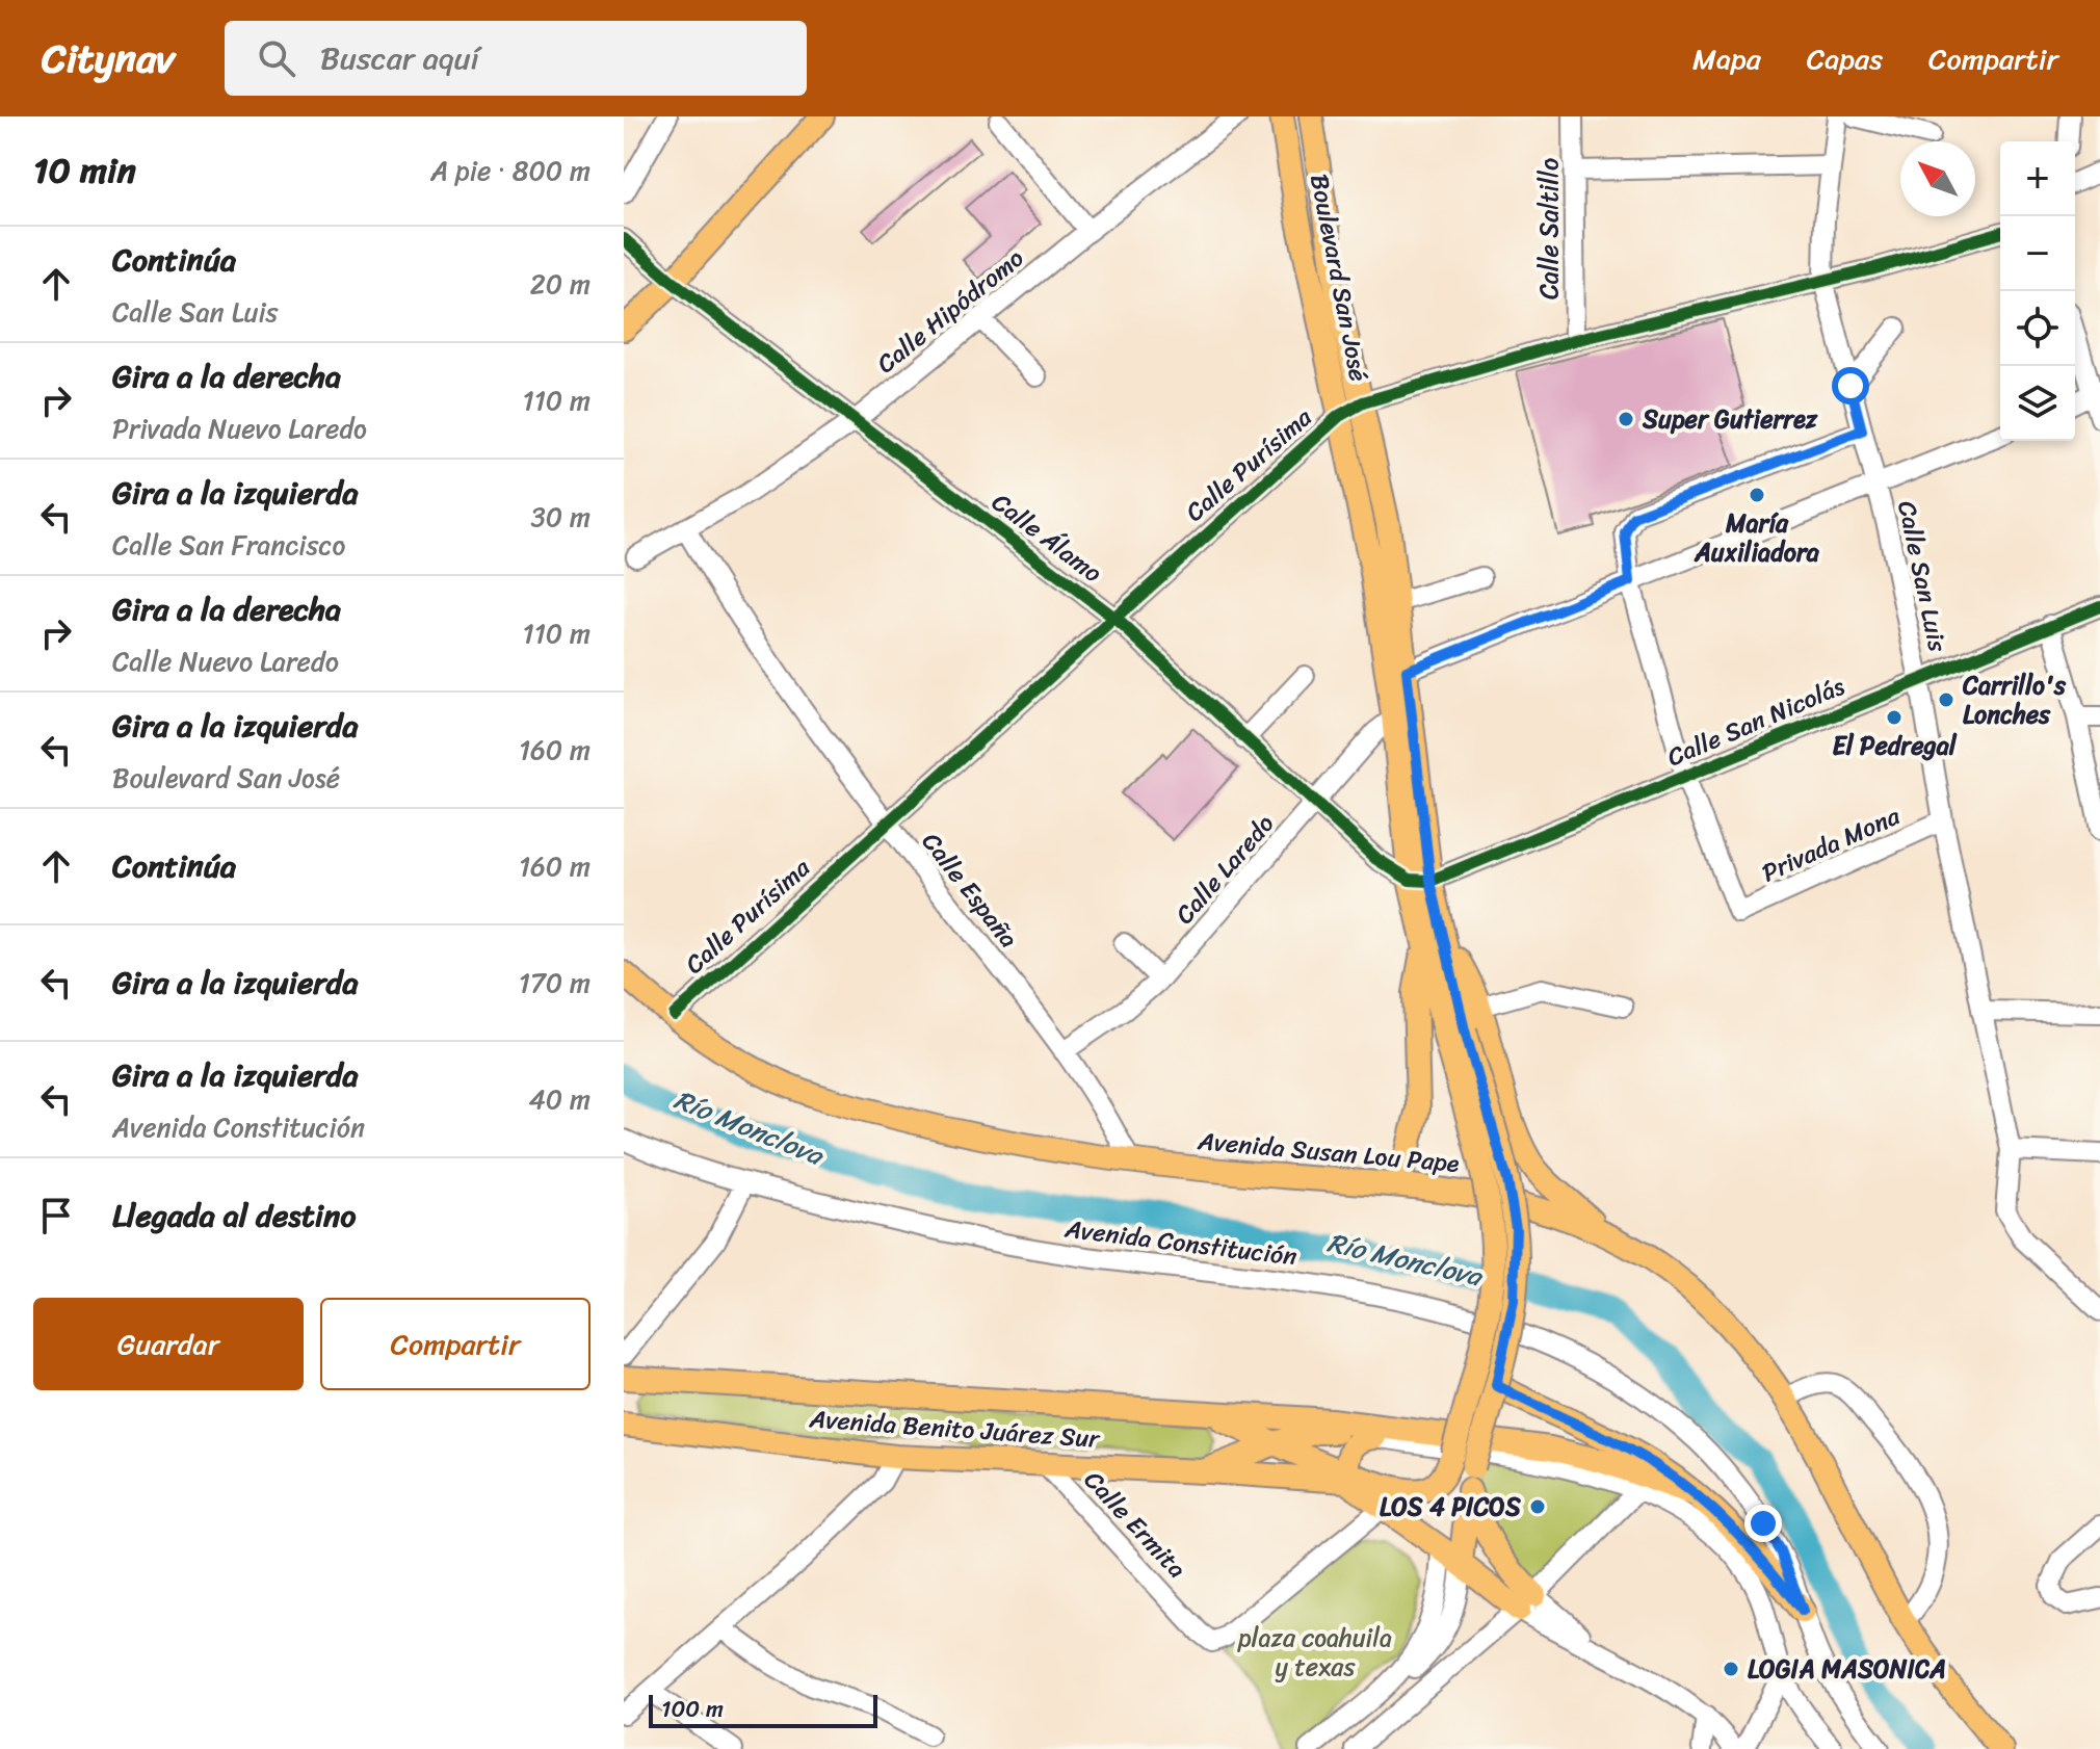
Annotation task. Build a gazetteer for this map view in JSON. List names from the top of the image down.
{
  "streets": {
    "main road": ["Boulevard San José", "Avenida Susan Lou Pape", "Avenida Benito Juárez Sur"],
    "street": [
      "Calle Saltillo",
      "Calle Hipódromo",
      "Calle Purísima",
      "Calle Álamo",
      "Calle San Luis",
      "Calle San Nicolás",
      "Privada Mona",
      "Calle Laredo",
      "Calle España",
      "Avenida Constitución",
      "Calle Ermita"
    ]
  },
  "crossings": [
    ["Calle Saltillo", "Calle Purísima"],
    ["Boulevard San José", "Calle Purísima"],
    ["Boulevard San José", "Calle Álamo"],
    ["Boulevard San José", "Calle San Nicolás"],
    ["Boulevard San José", "Calle Laredo"],
    ["Boulevard San José", "Avenida Benito Juárez Sur"],
    ["Calle Hipódromo", "Calle Álamo"],
    ["Calle Hipódromo", "Calle España"],
    ["Calle Purísima", "Calle Álamo"],
    ["Calle Purísima", "Calle San Luis"],
    ["Calle Purísima", "Calle España"],
    ["Calle Purísima", "Avenida Susan Lou Pape"],
    ["Calle Álamo", "Calle San Nicolás"],
    ["Calle Álamo", "Calle Laredo"],
    ["Calle San Luis", "Calle San Nicolás"],
    ["Calle San Luis", "Privada Mona"],
    ["Calle San Nicolás", "Privada Mona"],
    ["Calle Laredo", "Calle España"],
    ["Calle España", "Avenida Susan Lou Pape"],
    ["Avenida Benito Juárez Sur", "Calle Ermita"]
  ],
  "water": ["Río Monclova"],
  "parks": ["plaza coahuila y texas"],
  "places": [
    "Super Gutierrez",
    "María Auxiliadora",
    "Carrillo's Lonches",
    "El Pedregal",
    "LOS 4 PICOS",
    "LOGIA MASONICA"
  ],
  "scale_bar": "100 m",
  "north": "top left",
  "page": {
    "header": "Citynav",
    "search": "Buscar aquí",
    "nav": ["Mapa", "Capas", "Compartir"],
    "heading": ["10 min", "A pie · 800 m"],
    "map_buttons": ["+", "−"],
    "list": [
      ["Continúa", "Calle San Luis", "20 m"],
      ["Gira a la derecha", "Privada Nuevo Laredo", "110 m"],
      ["Gira a la izquierda", "Calle San Francisco", "30 m"],
      ["Gira a la derecha", "Calle Nuevo Laredo", "110 m"],
      ["Gira a la izquierda", "Boulevard San José", "160 m"],
      ["Continúa", "160 m"],
      ["Gira a la izquierda", "170 m"],
      ["Gira a la izquierda", "Avenida Constitución", "40 m"],
      "Llegada al destino"
    ],
    "buttons": ["Guardar", "Compartir"],
    "scale": "100 m"
  }
}
